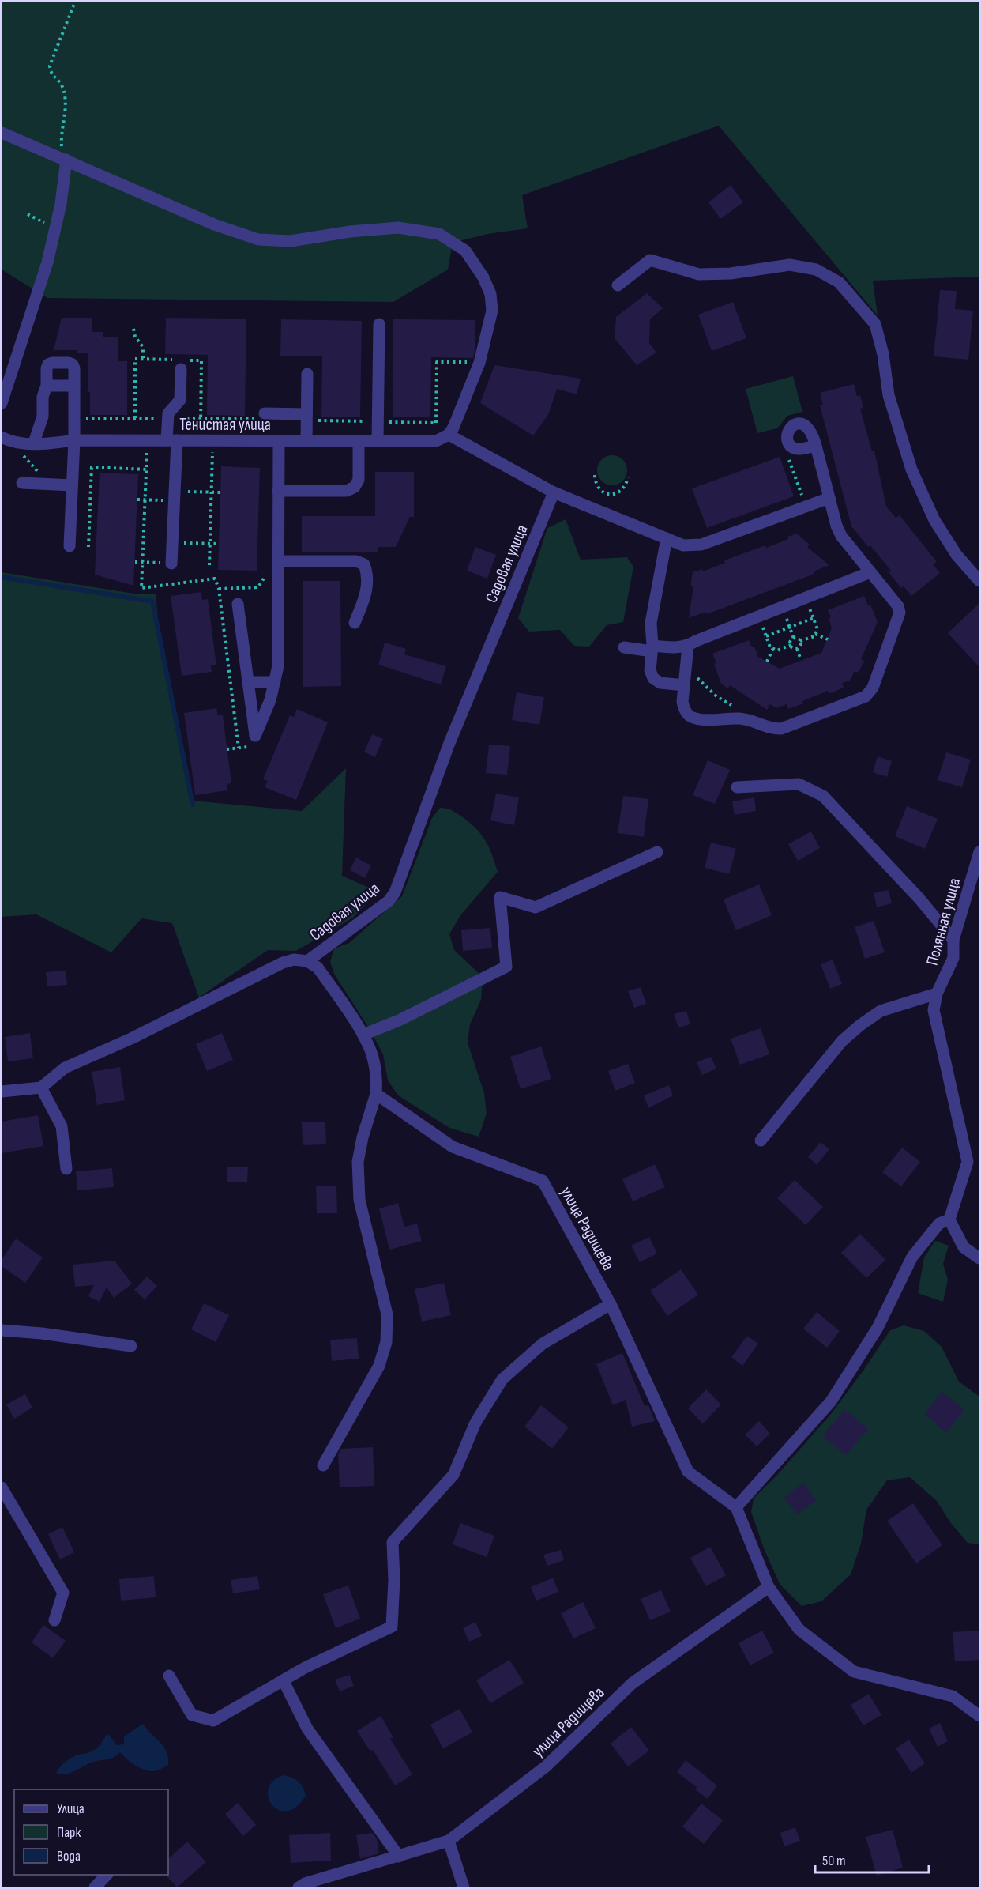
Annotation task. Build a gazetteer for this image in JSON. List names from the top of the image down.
{
  "streets": {
    "street": [
      "Тенистая улица",
      "Садовая улица",
      "Полянная улица",
      "улица Радищева"
    ]
  },
  "legend": ["Улица", "Парк", "Вода"],
  "scale_bar": "50 m"
}
